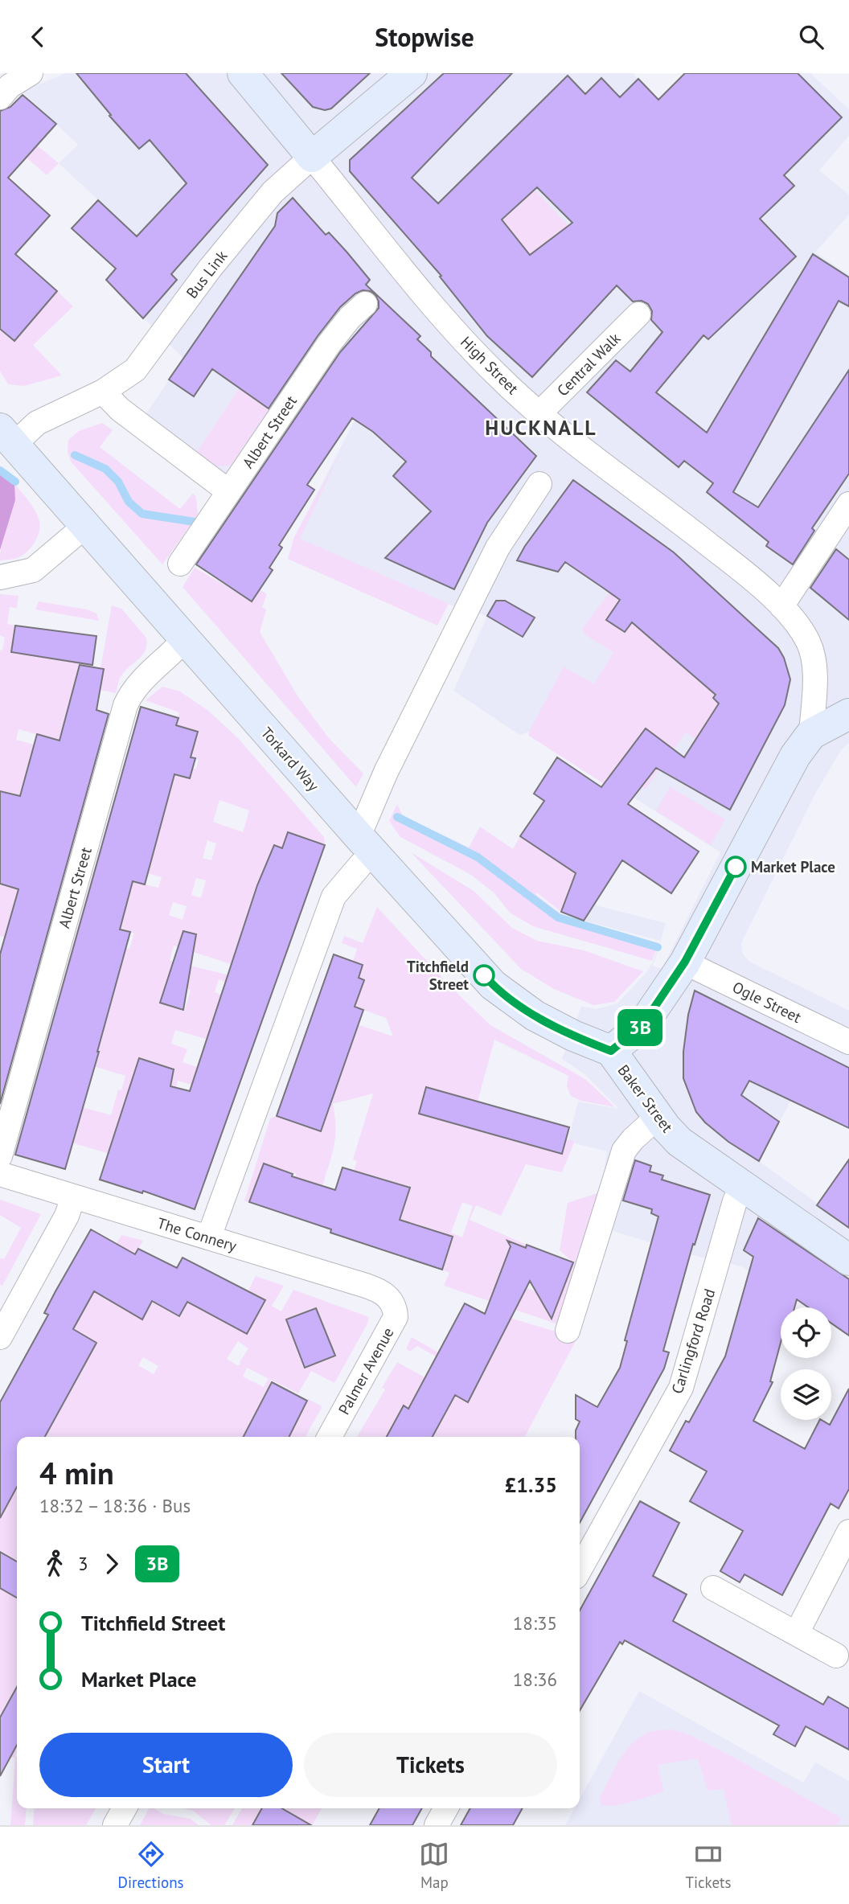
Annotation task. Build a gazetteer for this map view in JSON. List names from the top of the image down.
{
  "streets": {
    "street": [
      "Bus Link",
      "Central Walk",
      "High Street",
      "Albert Street",
      "Torkard Way",
      "Ogle Street",
      "Baker Street",
      "The Connery",
      "Carlingford Road",
      "Palmer Avenue"
    ]
  },
  "crossings": [
    ["Bus Link", "High Street"],
    ["Bus Link", "Torkard Way"],
    ["Central Walk", "High Street"],
    ["High Street", "Baker Street"],
    ["Albert Street", "Torkard Way"],
    ["Torkard Way", "Baker Street"],
    ["Ogle Street", "Baker Street"],
    ["Baker Street", "Carlingford Road"],
    ["The Connery", "Palmer Avenue"]
  ],
  "districts": ["HUCKNALL"],
  "places": ["Market Place", "Titchfield Street"],
  "lines": ["bus line 3B"],
  "page": {
    "header": "Stopwise",
    "on_map": "3B",
    "heading": ["4 min", "18:32 – 18:36 · Bus", "£1.35"],
    "legs": ["3", "3B"],
    "list": [
      {
        "name": "Titchfield Street",
        "value": "18:35"
      },
      {
        "name": "Market Place",
        "value": "18:36"
      }
    ],
    "buttons": ["Start", "Tickets"],
    "tabs": ["Directions", "Map", "Tickets"]
  }
}
